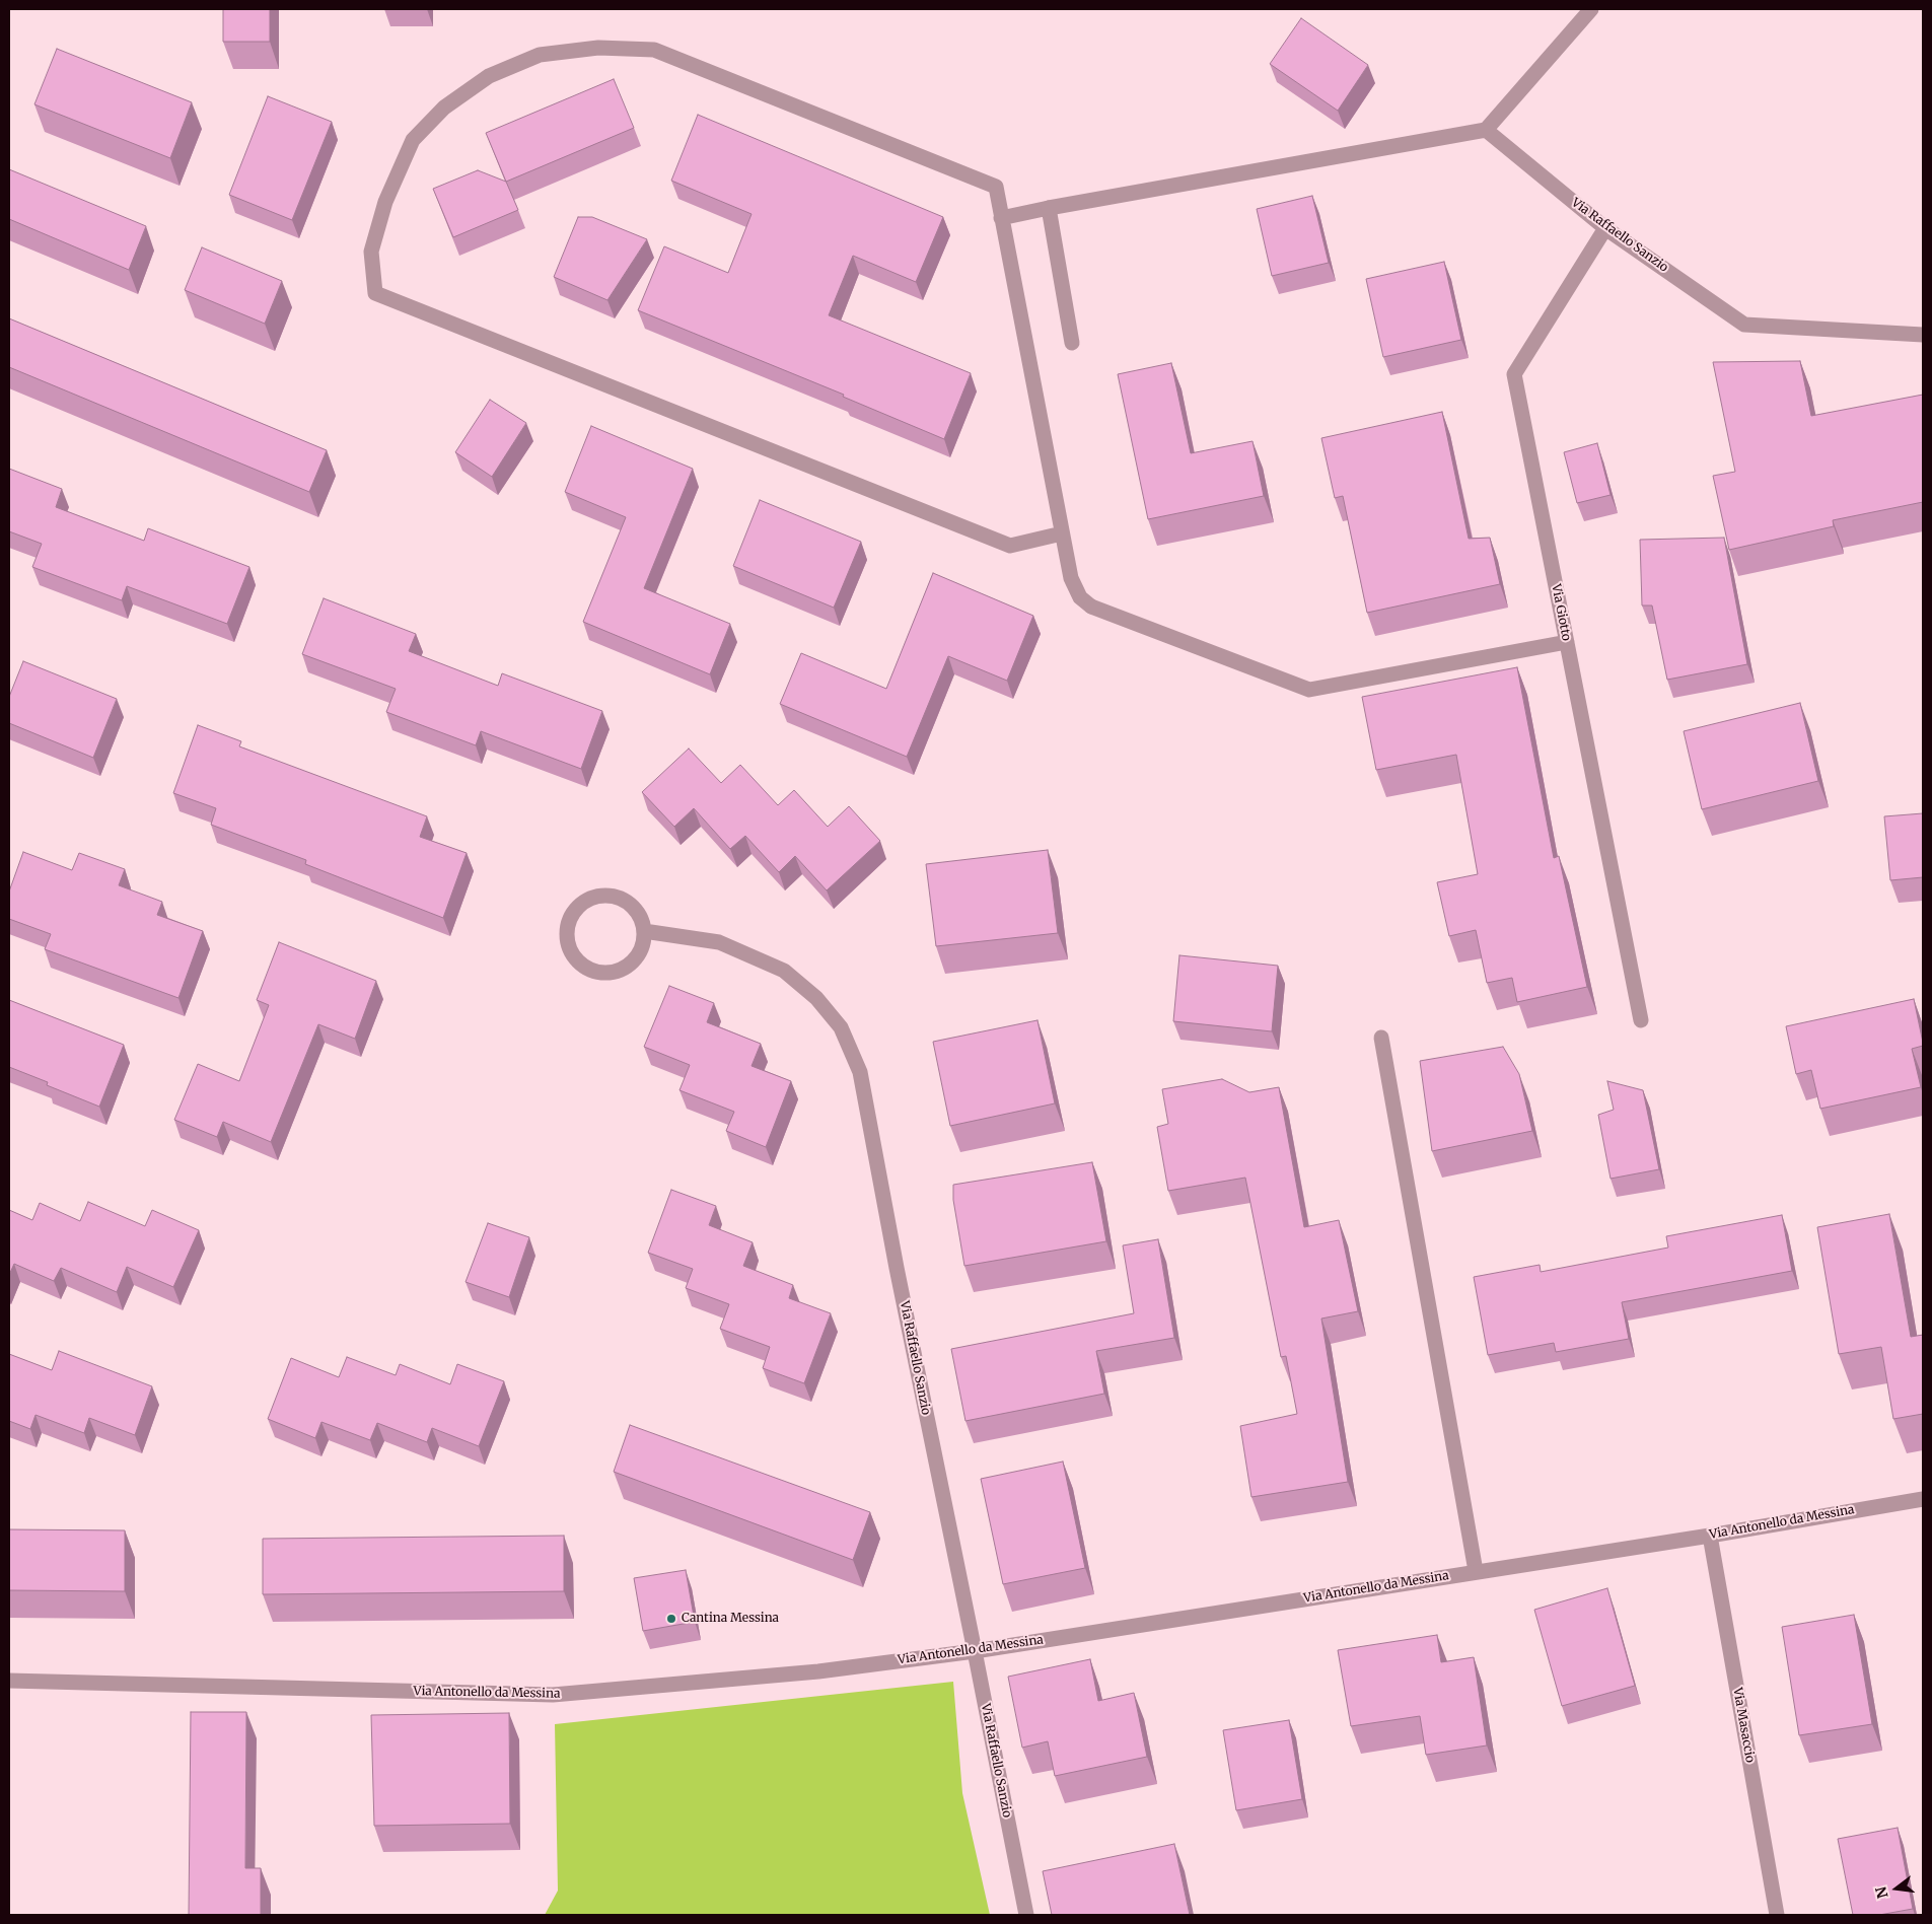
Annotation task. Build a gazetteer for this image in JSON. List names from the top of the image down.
{
  "streets": {
    "street": [
      "Via Raffaello Sanzio",
      "Via Giotto",
      "Via Antonello da Messina",
      "Via Masaccio"
    ]
  },
  "crossings": [
    ["Via Raffaello Sanzio", "Via Giotto"],
    ["Via Raffaello Sanzio", "Via Antonello da Messina"],
    ["Via Antonello da Messina", "Via Masaccio"]
  ],
  "places": ["Cantina Messina"],
  "north": "left"
}
